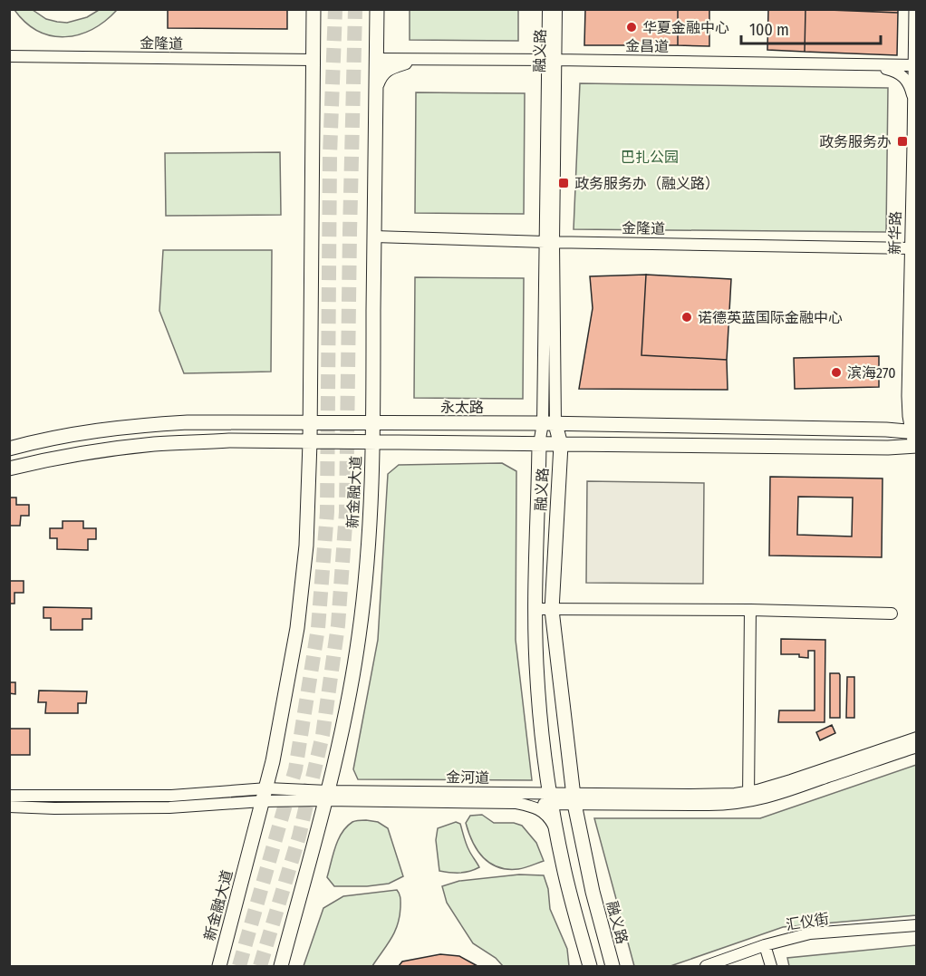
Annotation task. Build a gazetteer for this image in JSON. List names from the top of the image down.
{
  "streets": {
    "main road": [
      "融义路",
      "新华路",
      "永太路",
      "新金融大道"
    ],
    "street": [
      "金隆道",
      "金昌道",
      "金河道",
      "汇仪街"
    ]
  },
  "crossings": [
    ["金隆道", "融义路"],
    ["金隆道", "新华路"],
    ["金隆道", "新金融大道"],
    ["金昌道", "融义路"],
    ["金昌道", "新华路"],
    ["金昌道", "新金融大道"],
    ["融义路", "永太路"],
    ["融义路", "金河道"],
    ["新华路", "永太路"],
    ["永太路", "新金融大道"],
    ["新金融大道", "金河道"]
  ],
  "parks": ["巴扎公园"],
  "places": {
    "other": ["华夏金融中心", "诺德英蓝国际金融中心", "滨海270"],
    "transit": ["政务服务办", "政务服务办（融义路）"]
  },
  "scale_bar": "100 m"
}
